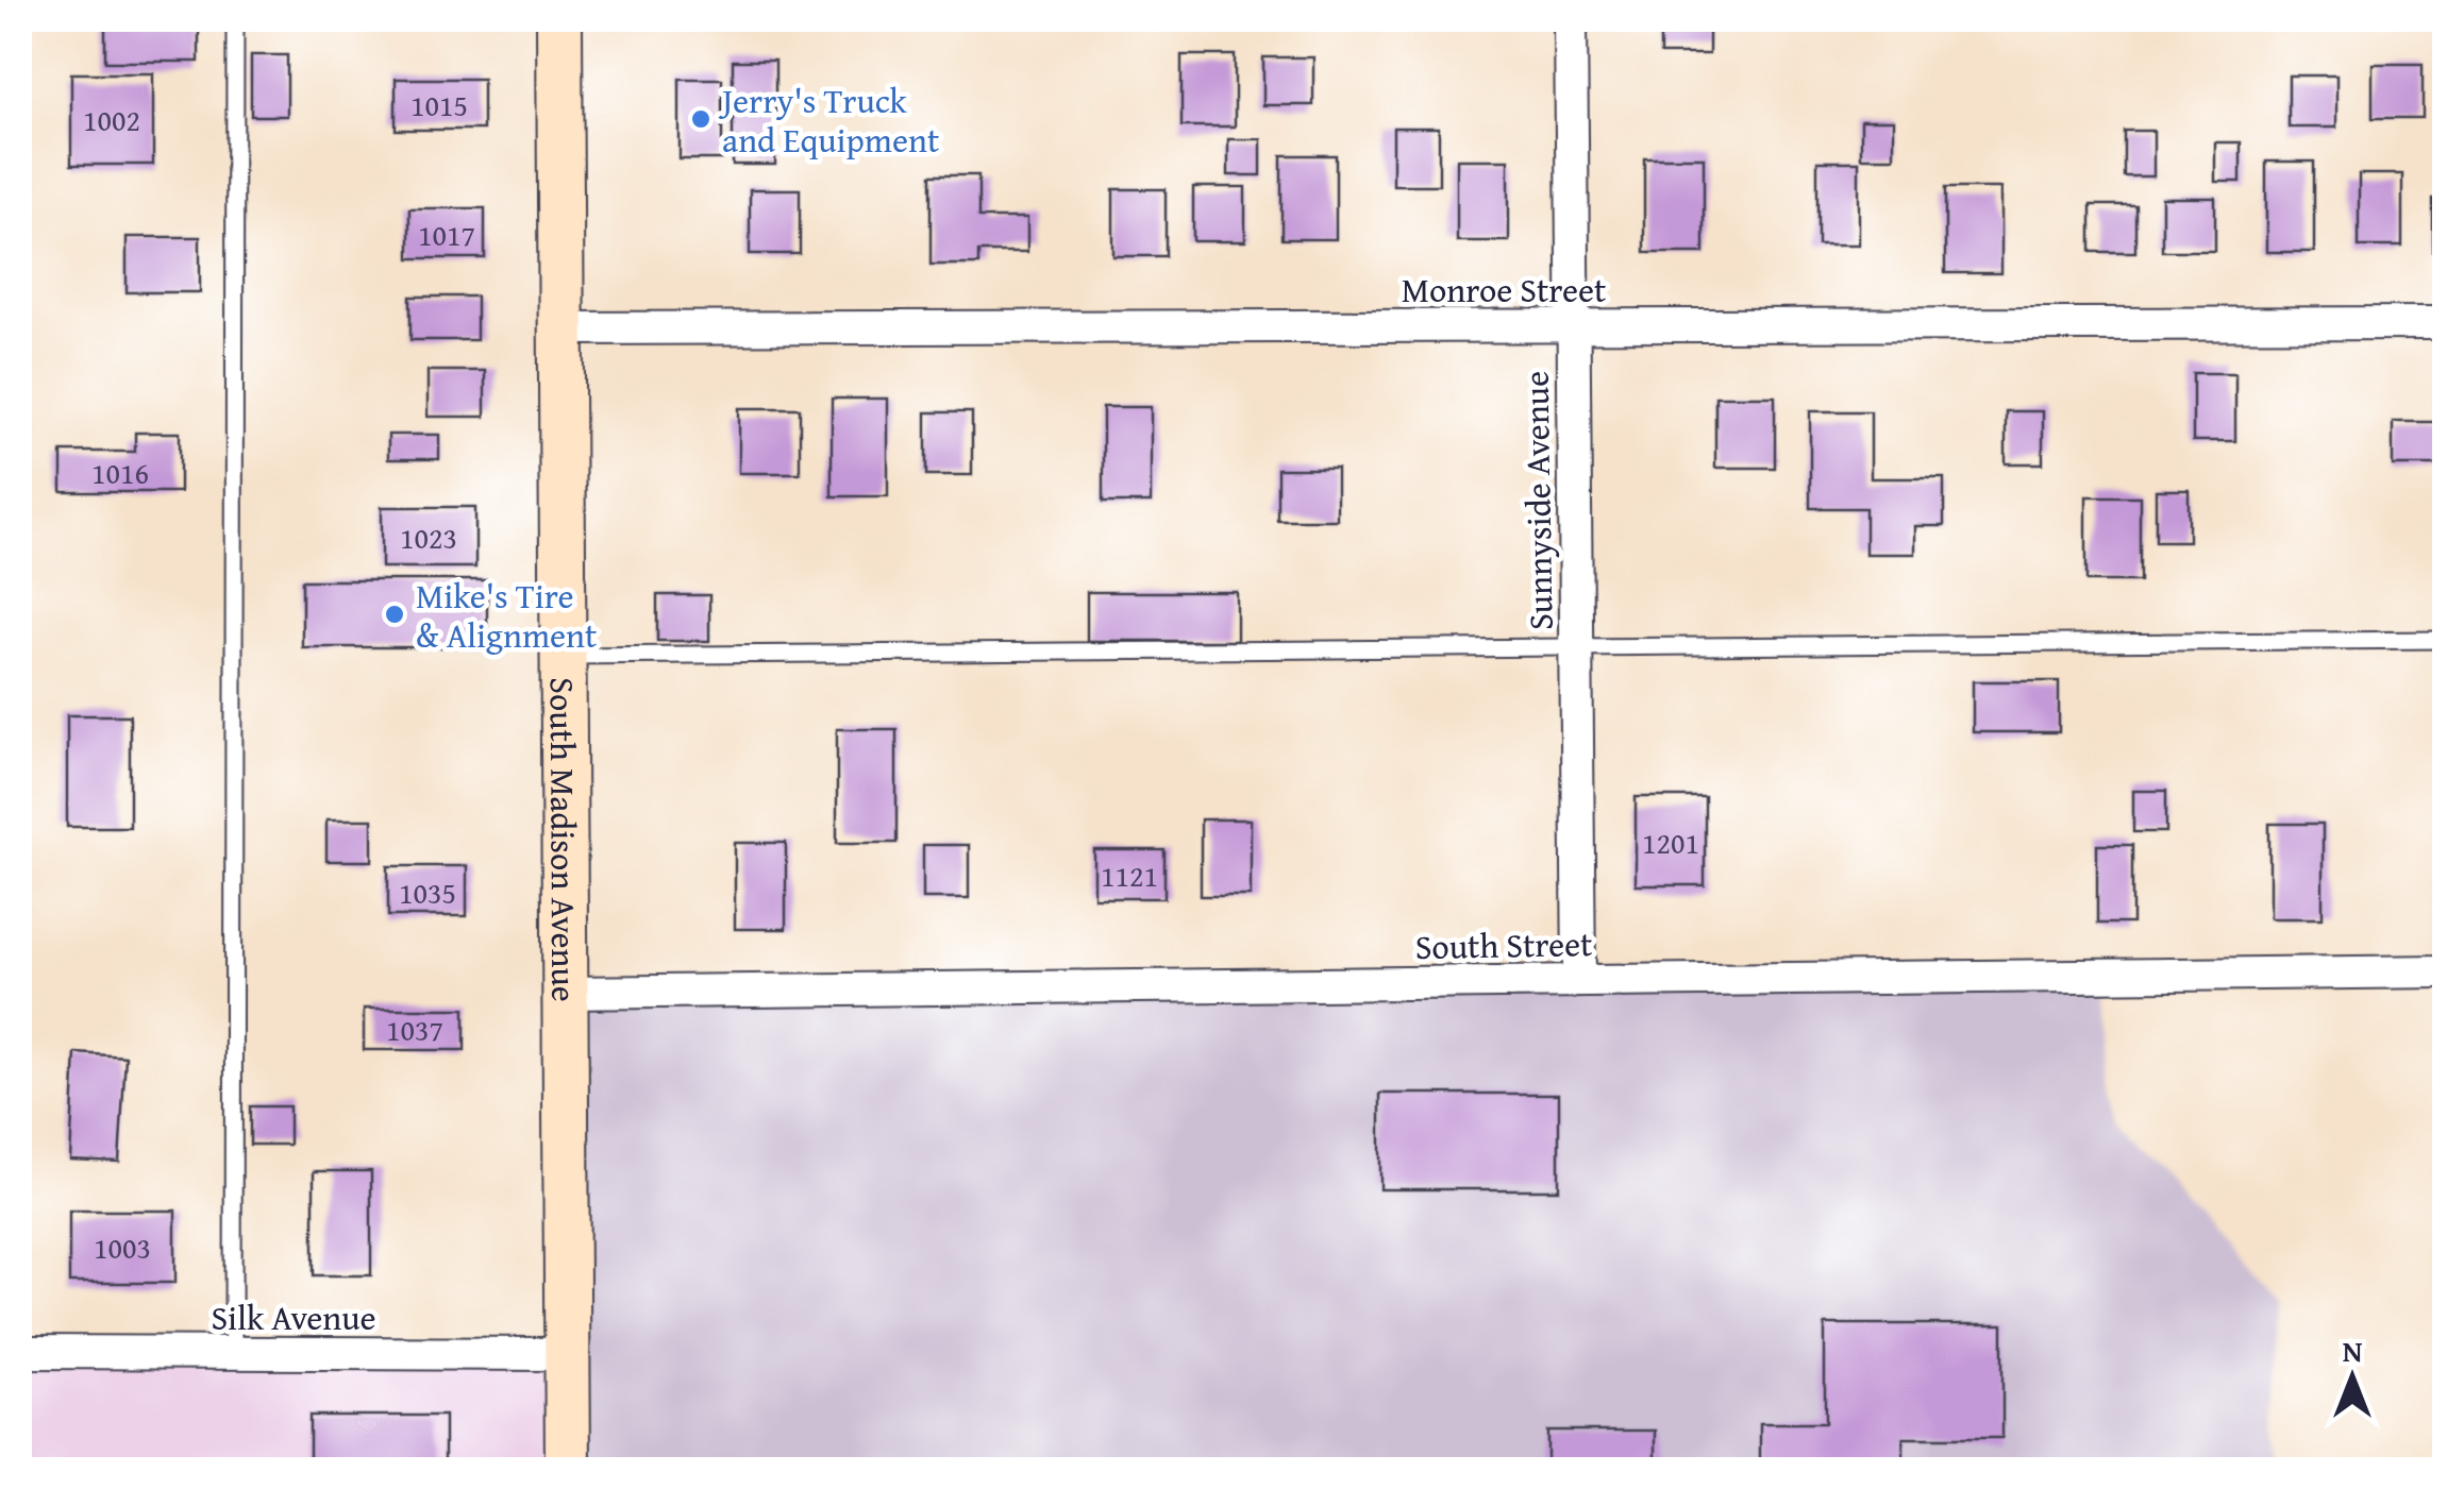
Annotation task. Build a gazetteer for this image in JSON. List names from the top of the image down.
{
  "streets": {
    "main road": ["South Madison Avenue"],
    "street": [
      "Monroe Street",
      "Sunnyside Avenue",
      "South Street",
      "Silk Avenue"
    ]
  },
  "crossings": [
    ["Monroe Street", "Sunnyside Avenue"],
    ["Monroe Street", "South Madison Avenue"],
    ["Sunnyside Avenue", "South Street"],
    ["South Madison Avenue", "South Street"],
    ["South Madison Avenue", "Silk Avenue"]
  ],
  "places": ["Jerry's Truck and Equipment", "Mike's Tire & Alignment"],
  "house_numbers": [
    "1015",
    "1002",
    "1017",
    "1016",
    "1023",
    "1201",
    "1121",
    "1035",
    "1037",
    "1003"
  ],
  "north": "top"
}
